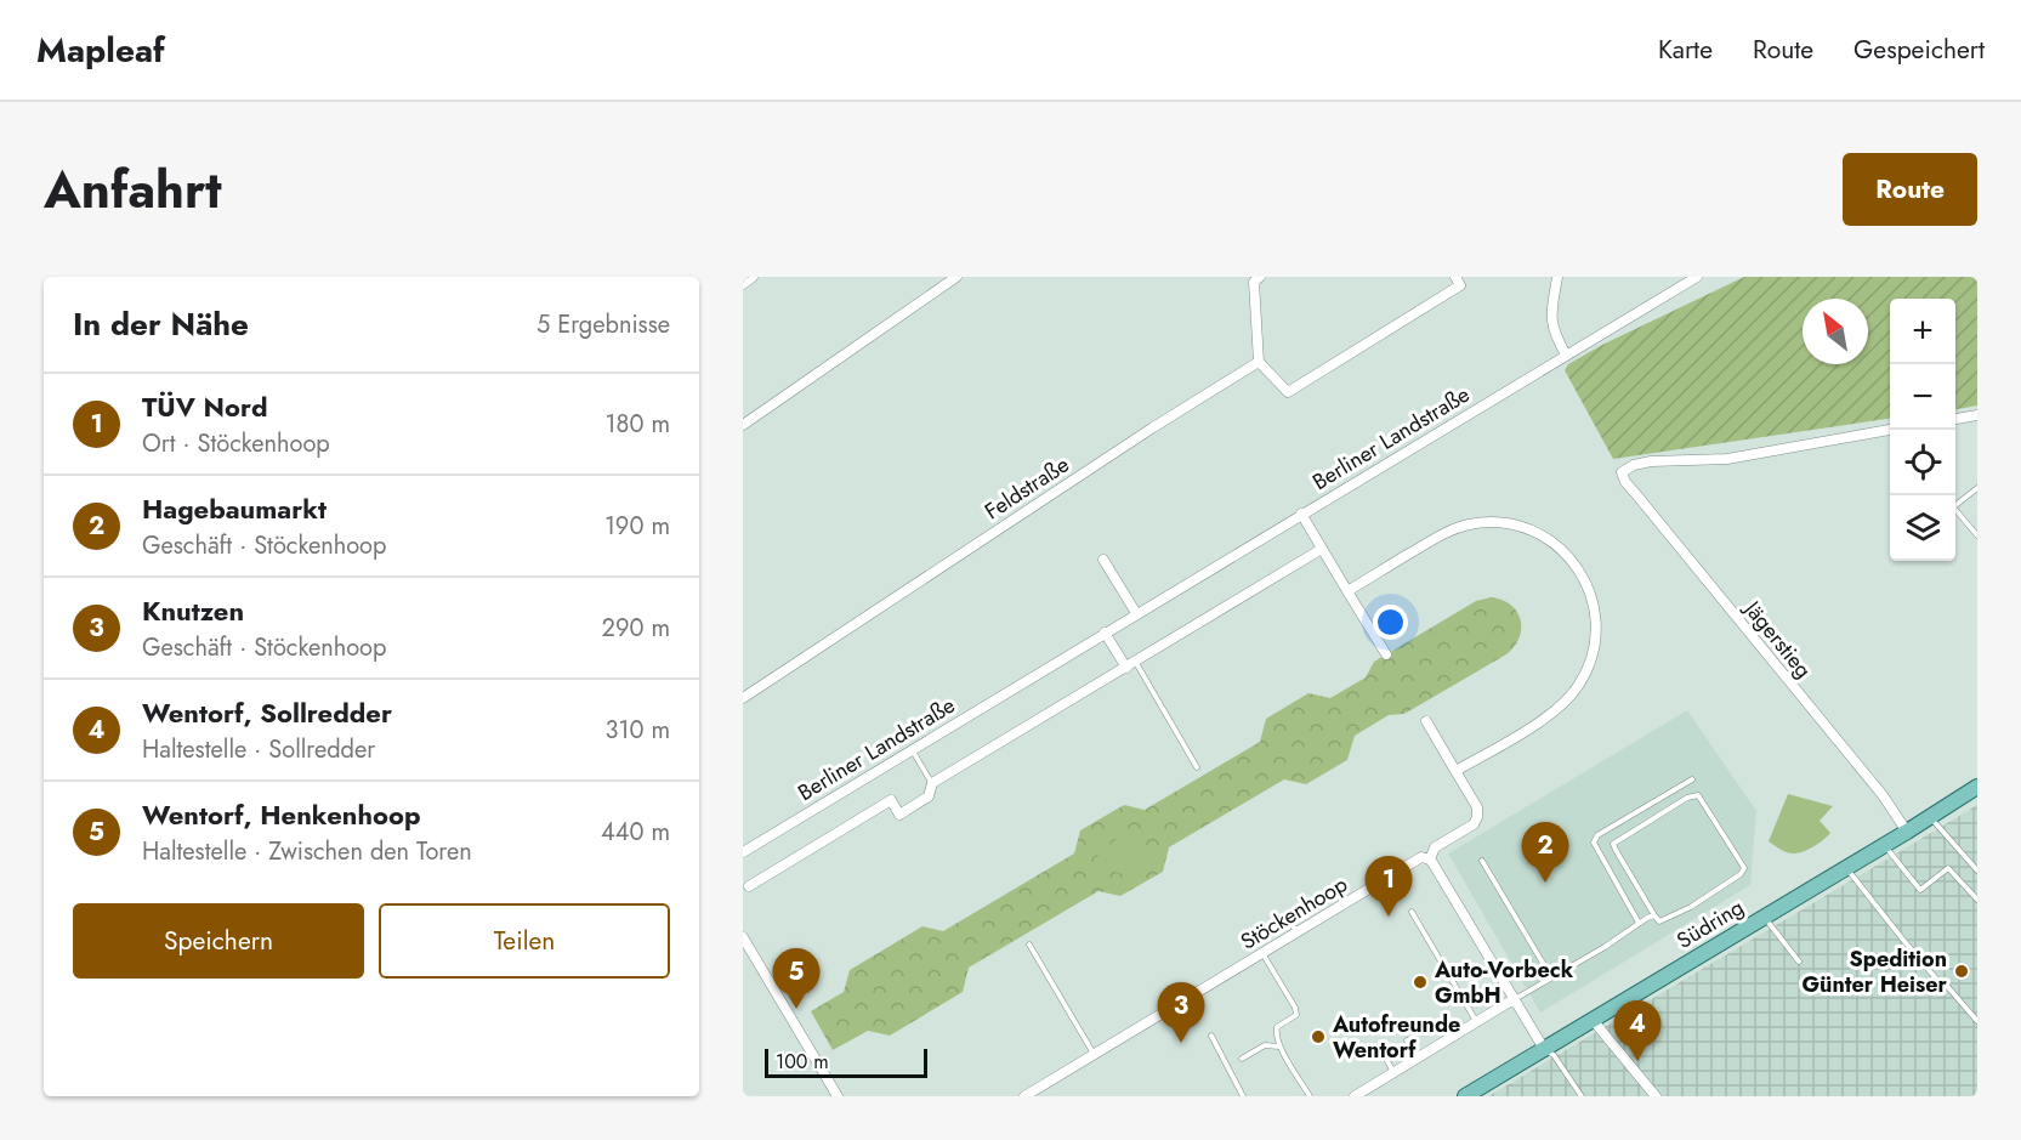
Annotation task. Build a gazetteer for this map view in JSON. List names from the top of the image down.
{
  "streets": {
    "main road": ["Südring"],
    "street": [
      "Berliner Landstraße",
      "Feldstraße",
      "Jägerstieg",
      "Stöckenhoop"
    ]
  },
  "crossings": [
    ["Jägerstieg", "Südring"]
  ],
  "places": ["Spedition Günter Heiser", "Auto-Vorbeck GmbH", "Autofreunde Wentorf"],
  "scale_bar": "100 m",
  "north": "top left",
  "page": {
    "header": "Mapleaf",
    "nav": ["Karte", "Route", "Gespeichert"],
    "title": "Anfahrt",
    "buttons": [
      "Route",
      ["Speichern", "Teilen"]
    ],
    "heading": ["In der Nähe", "5 Ergebnisse"],
    "map_buttons": ["+", "−"],
    "list": [
      {
        "mark": "1",
        "name": "TÜV Nord",
        "note": "Ort · Stöckenhoop",
        "value": "180 m"
      },
      {
        "mark": "2",
        "name": "Hagebaumarkt",
        "note": "Geschäft · Stöckenhoop",
        "value": "190 m"
      },
      {
        "mark": "3",
        "name": "Knutzen",
        "note": "Geschäft · Stöckenhoop",
        "value": "290 m"
      },
      {
        "mark": "4",
        "name": "Wentorf, Sollredder",
        "note": "Haltestelle · Sollredder",
        "value": "310 m"
      },
      {
        "mark": "5",
        "name": "Wentorf, Henkenhoop",
        "note": "Haltestelle · Zwischen den Toren",
        "value": "440 m"
      }
    ],
    "pins": [
      "2",
      "1",
      "5",
      "3",
      "4"
    ],
    "scale": "100 m"
  }
}
